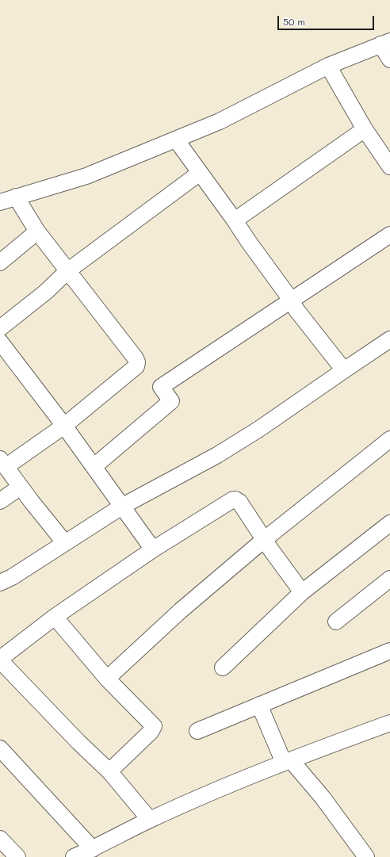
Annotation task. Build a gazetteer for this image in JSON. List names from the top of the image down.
{
  "scale_bar": "50 m"
}
